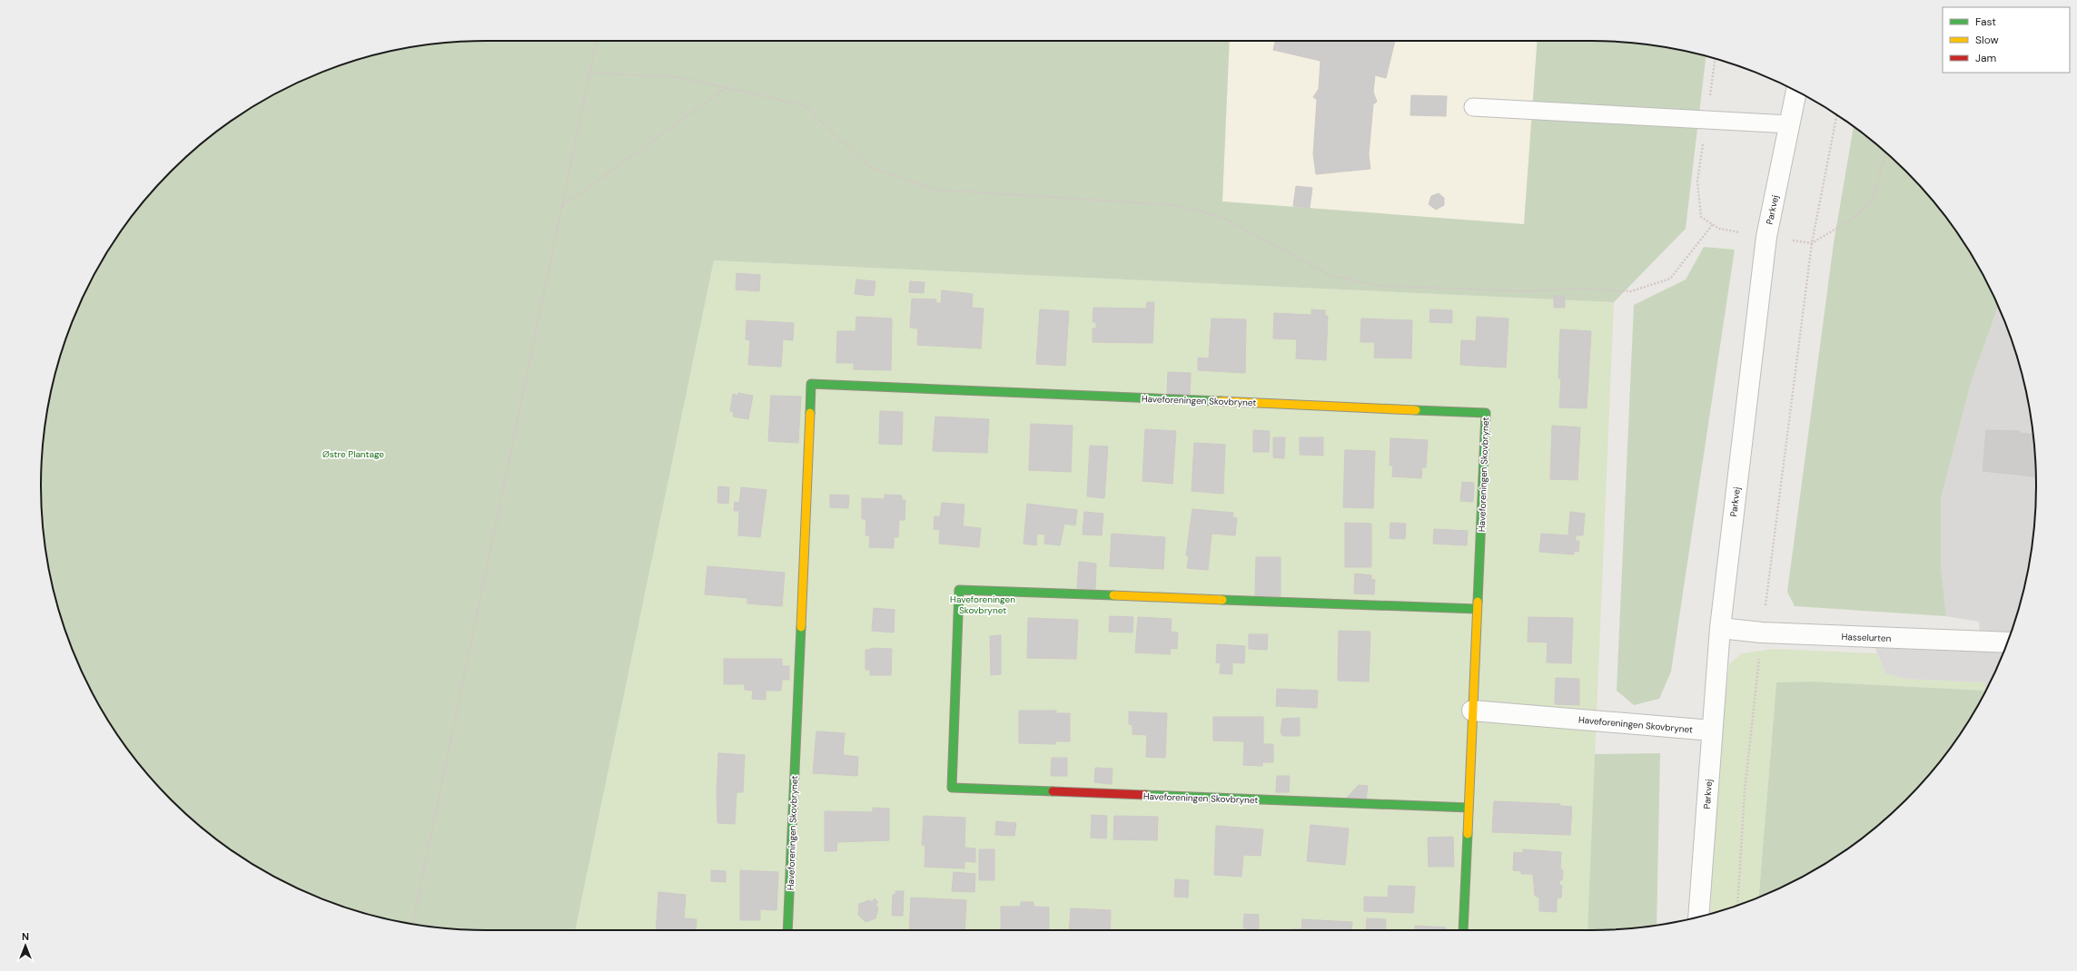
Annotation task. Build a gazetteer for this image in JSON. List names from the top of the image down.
{
  "streets": {
    "street": ["Parkvej", "Haveforeningen Skovbrynet", "Hasselurten"]
  },
  "crossings": [
    ["Parkvej", "Haveforeningen Skovbrynet"],
    ["Parkvej", "Hasselurten"]
  ],
  "parks": ["Østre Plantage", "Haveforeningen Skovbrynet"],
  "legend": ["Fast", "Slow", "Jam"],
  "north": "top"
}
